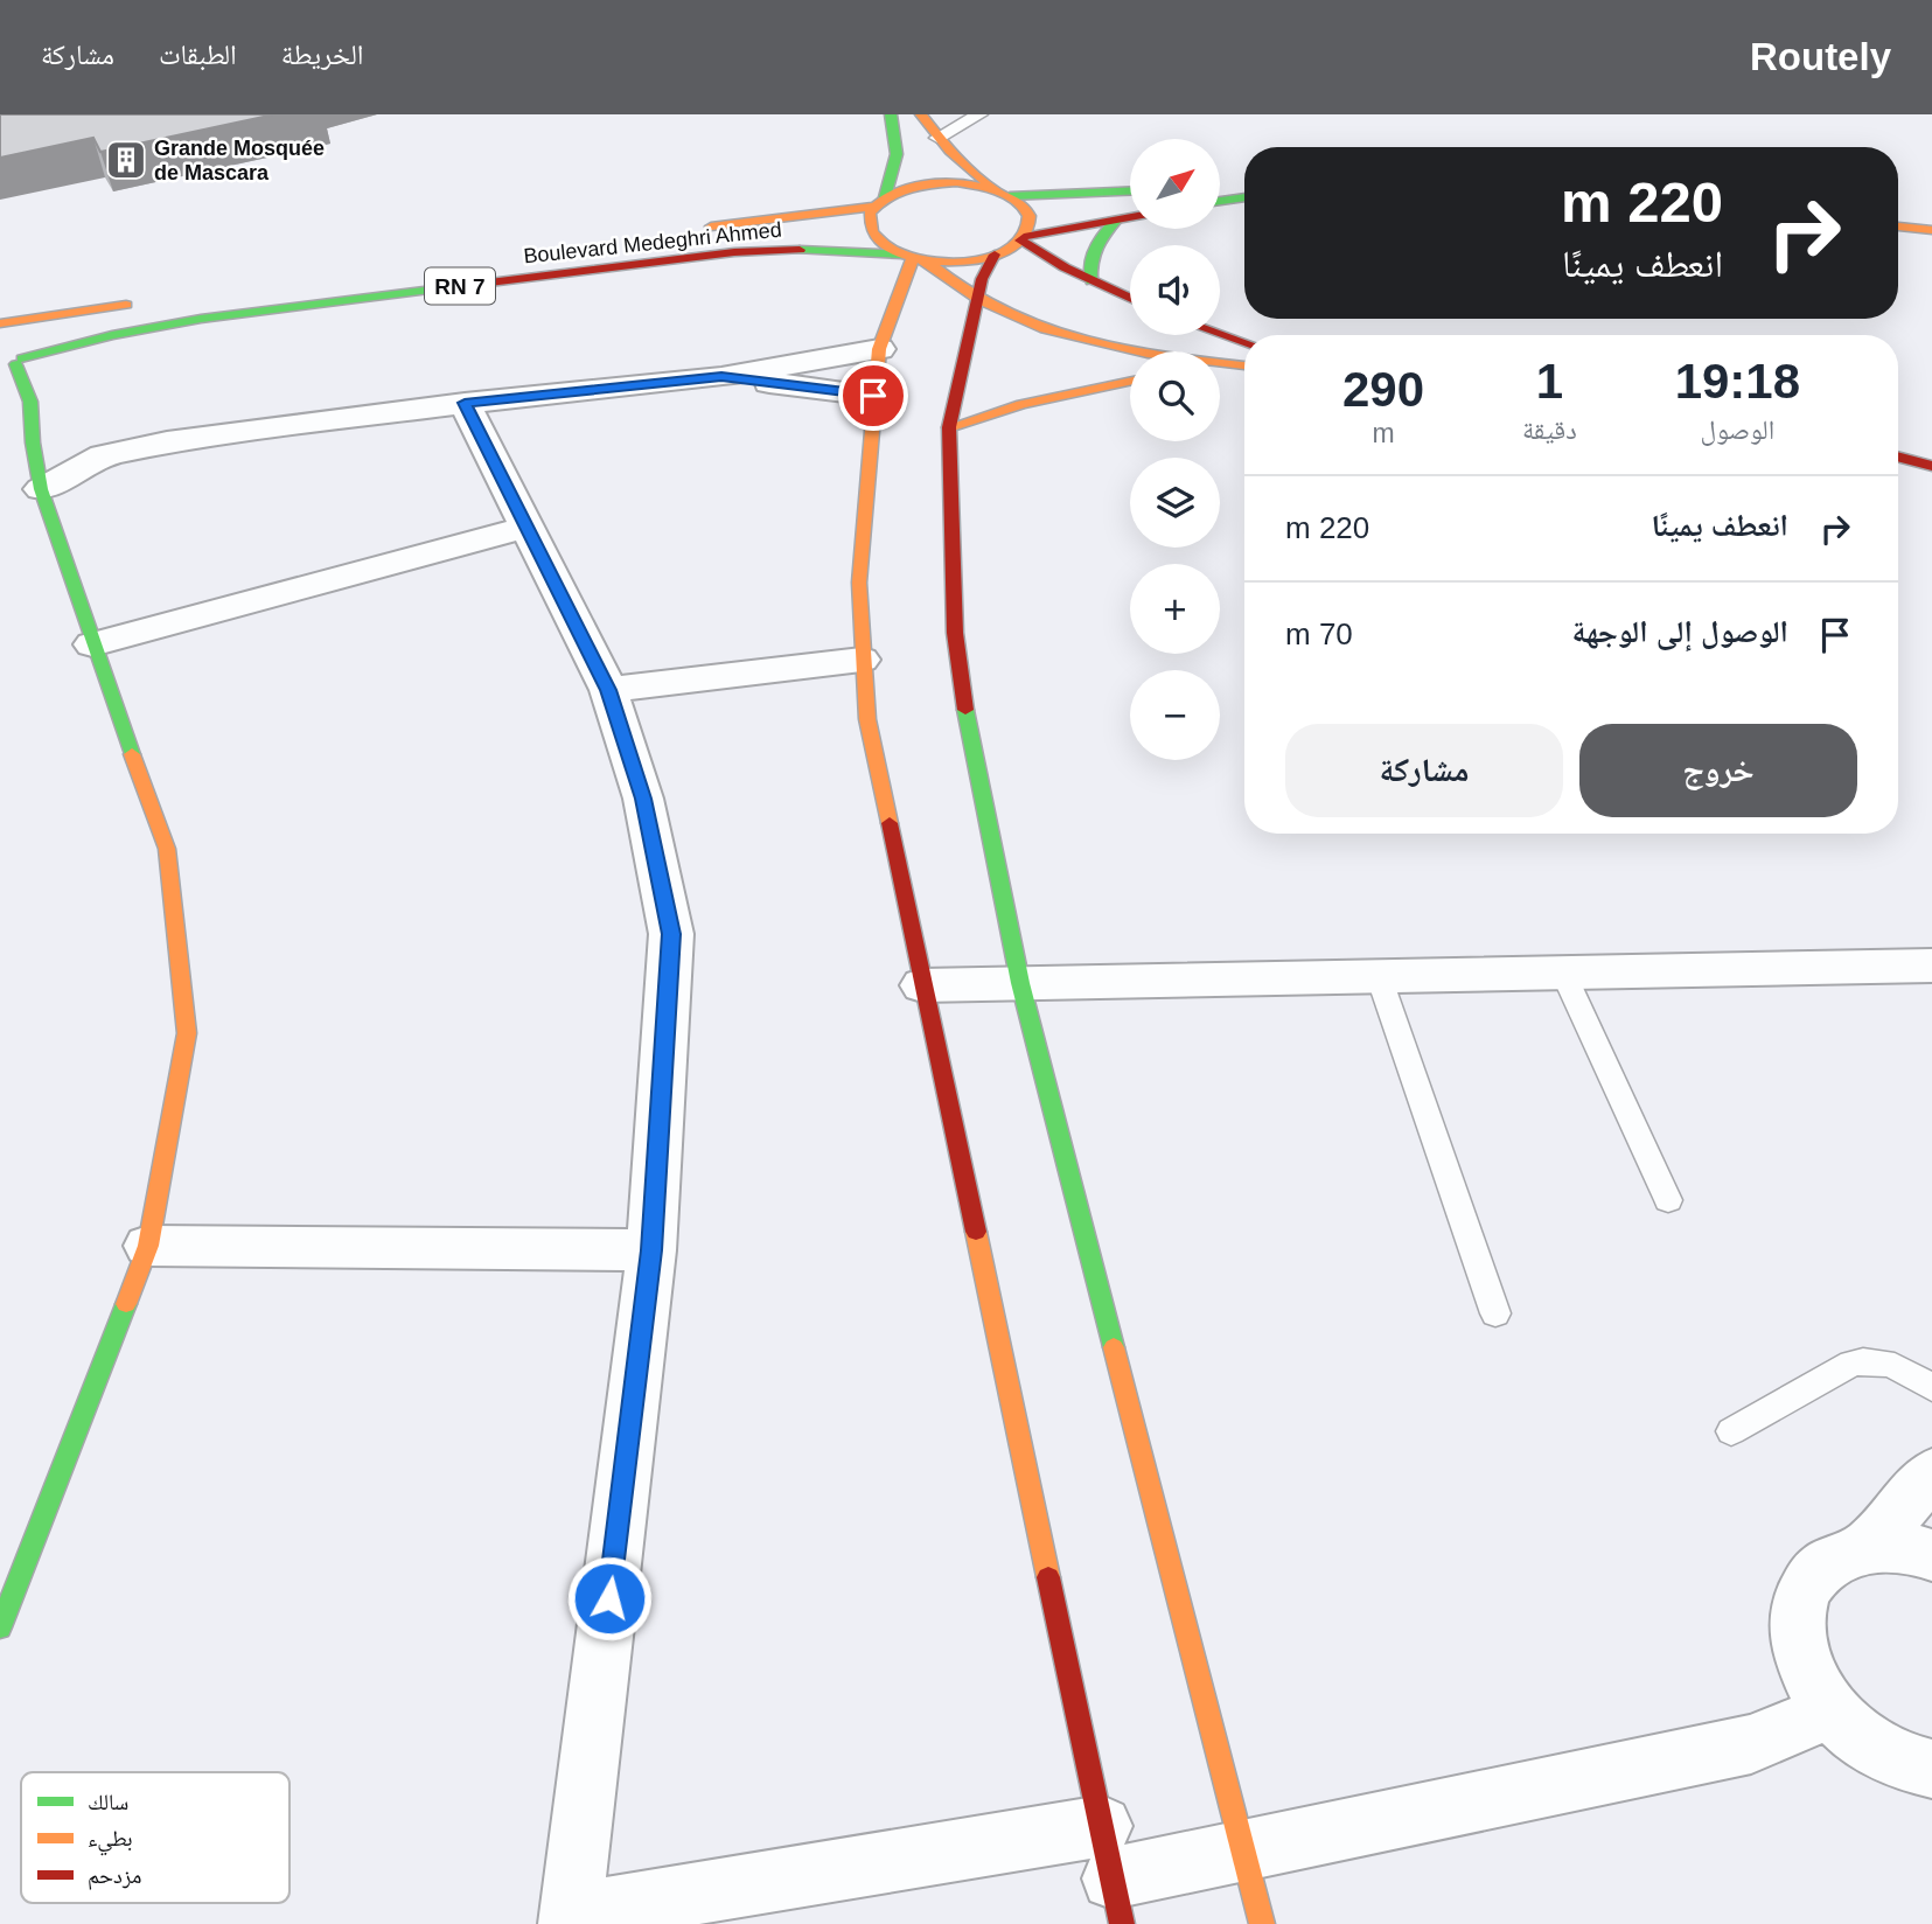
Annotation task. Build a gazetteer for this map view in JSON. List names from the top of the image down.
{
  "streets": {
    "main road": ["Boulevard Medeghri Ahmed", "RN 7"]
  },
  "places": {
    "building": ["Grande Mosquée de Mascara"]
  },
  "legend": ["سالك", "بطيء", "مزدحم"],
  "north": "top right",
  "page": {
    "header": "Routely",
    "nav": ["الخريطة", "الطبقات", "مشاركة"],
    "map_buttons": ["+", "−"],
    "turn": ["220 m", "انعطف يمينًا"],
    "eta": [
      "19:18",
      "الوصول",
      "1",
      "دقيقة",
      "290",
      "m"
    ],
    "list": [
      {
        "name": "انعطف يمينًا",
        "value": "220 m"
      },
      {
        "name": "الوصول إلى الوجهة",
        "value": "70 m"
      }
    ],
    "buttons": ["خروج", "مشاركة"]
  }
}
